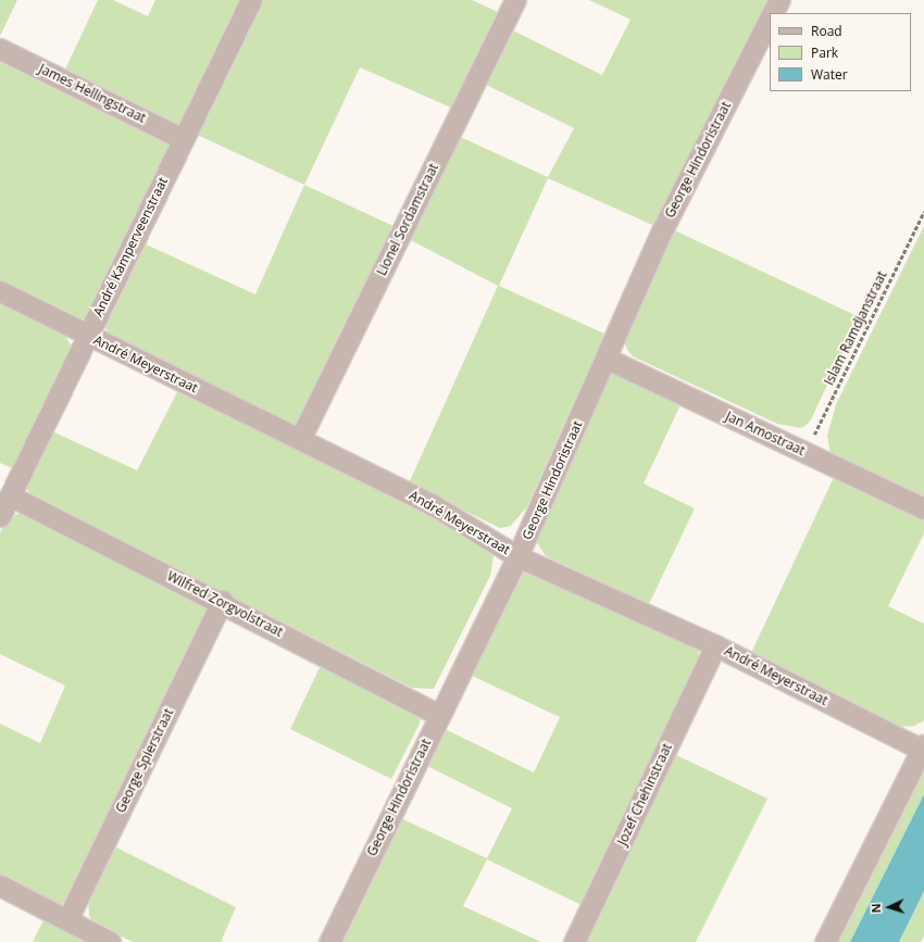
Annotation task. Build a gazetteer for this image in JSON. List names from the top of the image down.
{
  "streets": {
    "street": [
      "James Hellingstraat",
      "George Hindoristraat",
      "Lionel Sordamstraat",
      "André Kamperveenstraat",
      "André Meyerstraat",
      "Jan Amostraat",
      "Wilfred Zorgvolstraat",
      "George Spierstraat",
      "Jozef Chehinstraat"
    ],
    "path": ["Islam Ramdjanstraat"]
  },
  "crossings": [
    ["James Hellingstraat", "André Kamperveenstraat"],
    ["George Hindoristraat", "André Meyerstraat"],
    ["George Hindoristraat", "Jan Amostraat"],
    ["George Hindoristraat", "Wilfred Zorgvolstraat"],
    ["Lionel Sordamstraat", "André Meyerstraat"],
    ["André Kamperveenstraat", "André Meyerstraat"],
    ["André Kamperveenstraat", "Wilfred Zorgvolstraat"],
    ["Islam Ramdjanstraat", "Jan Amostraat"],
    ["André Meyerstraat", "Jozef Chehinstraat"],
    ["Wilfred Zorgvolstraat", "George Spierstraat"]
  ],
  "legend": ["Road", "Park", "Water"],
  "north": "left"
}
